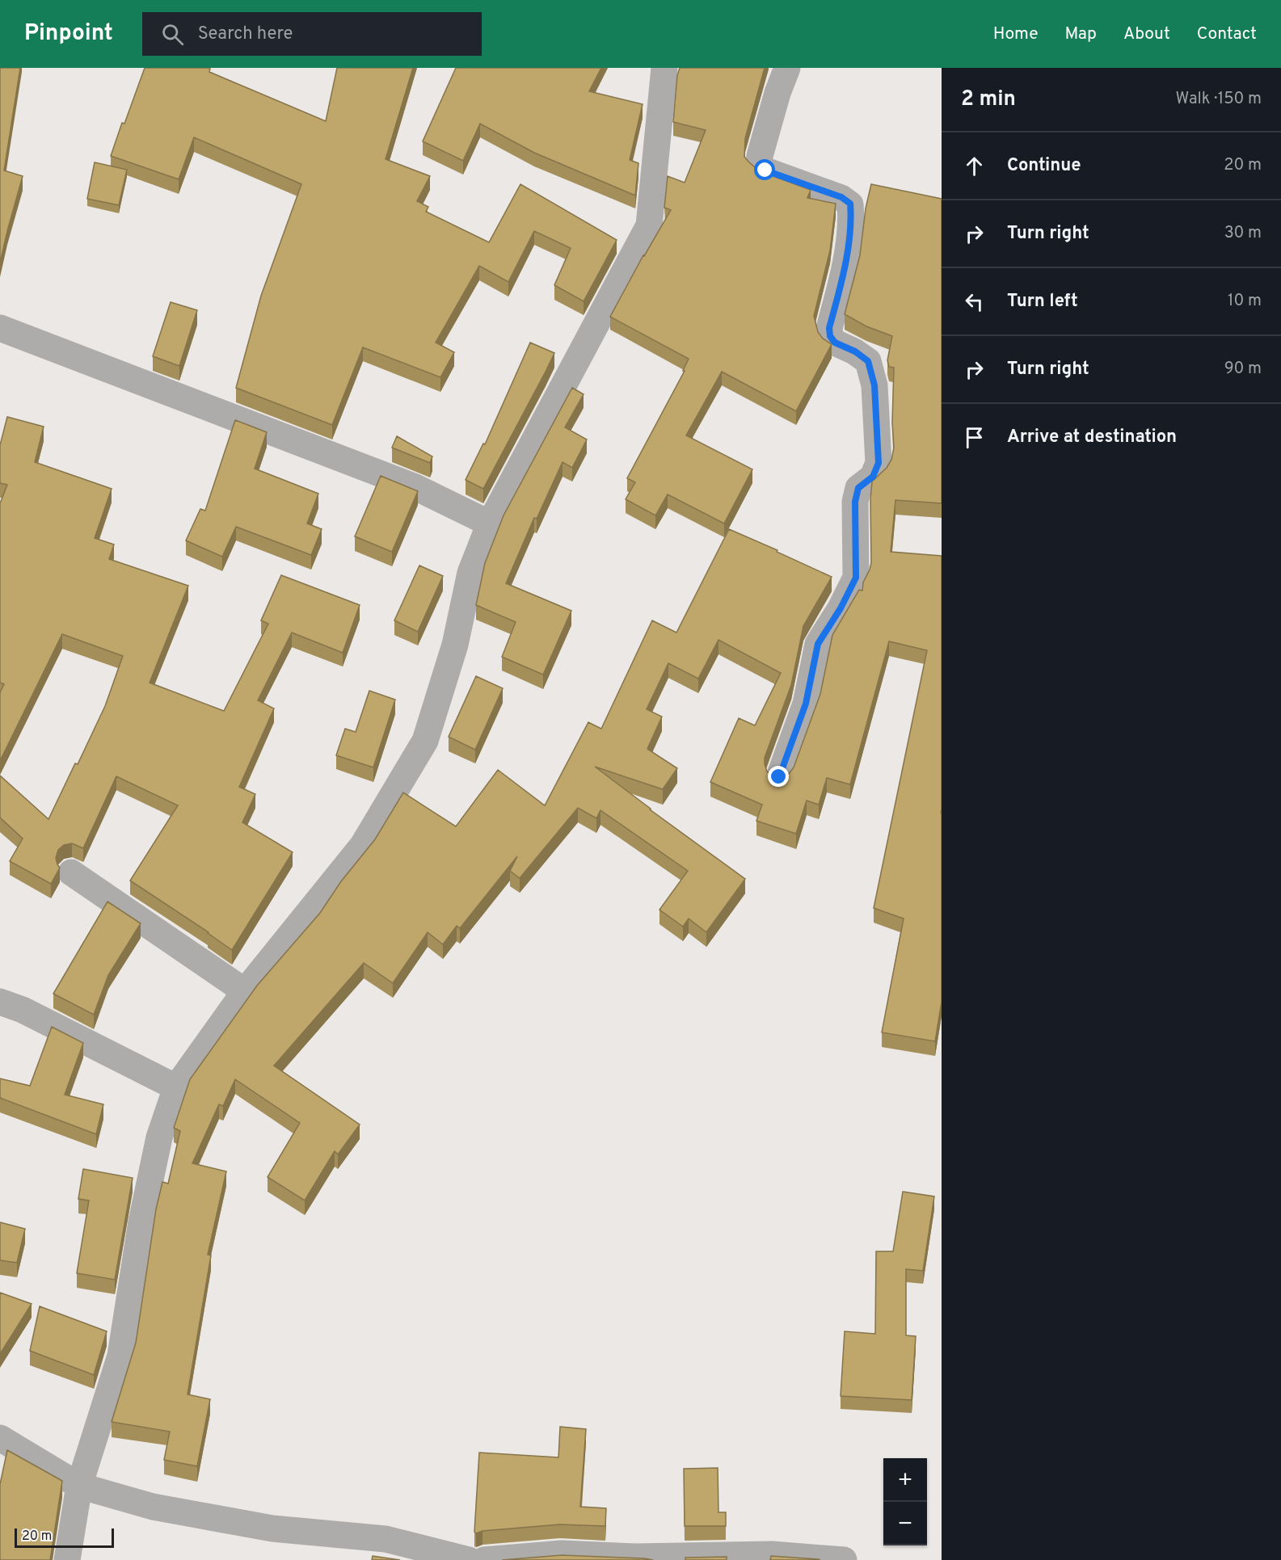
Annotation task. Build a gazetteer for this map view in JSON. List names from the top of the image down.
{
  "scale_bar": "20 m",
  "page": {
    "header": "Pinpoint",
    "search": "Search here",
    "nav": [
      "Home",
      "Map",
      "About",
      "Contact"
    ],
    "heading": ["2 min", "Walk · 150 m"],
    "list": [
      ["Continue", "20 m"],
      ["Turn right", "30 m"],
      ["Turn left", "10 m"],
      ["Turn right", "90 m"],
      "Arrive at destination"
    ],
    "map_buttons": ["+", "−"],
    "scale": "20 m"
  }
}
